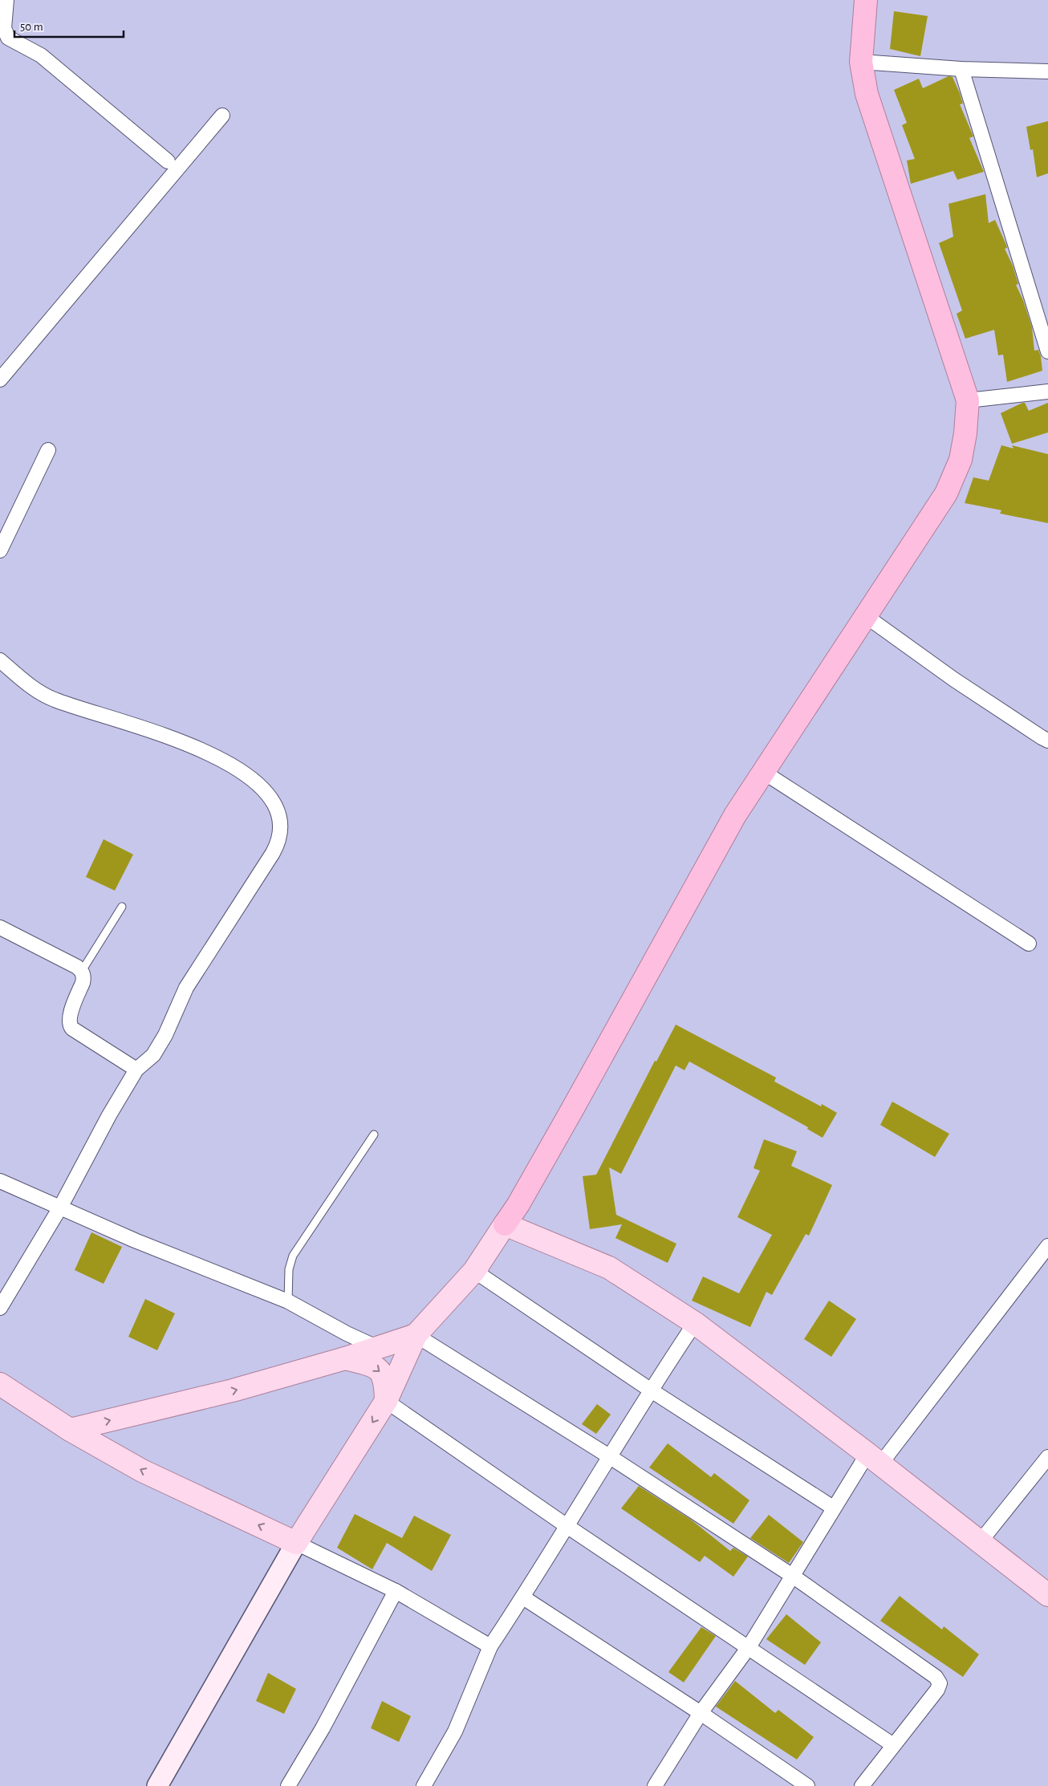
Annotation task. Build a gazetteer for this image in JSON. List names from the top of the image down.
{
  "scale_bar": "50 m"
}
